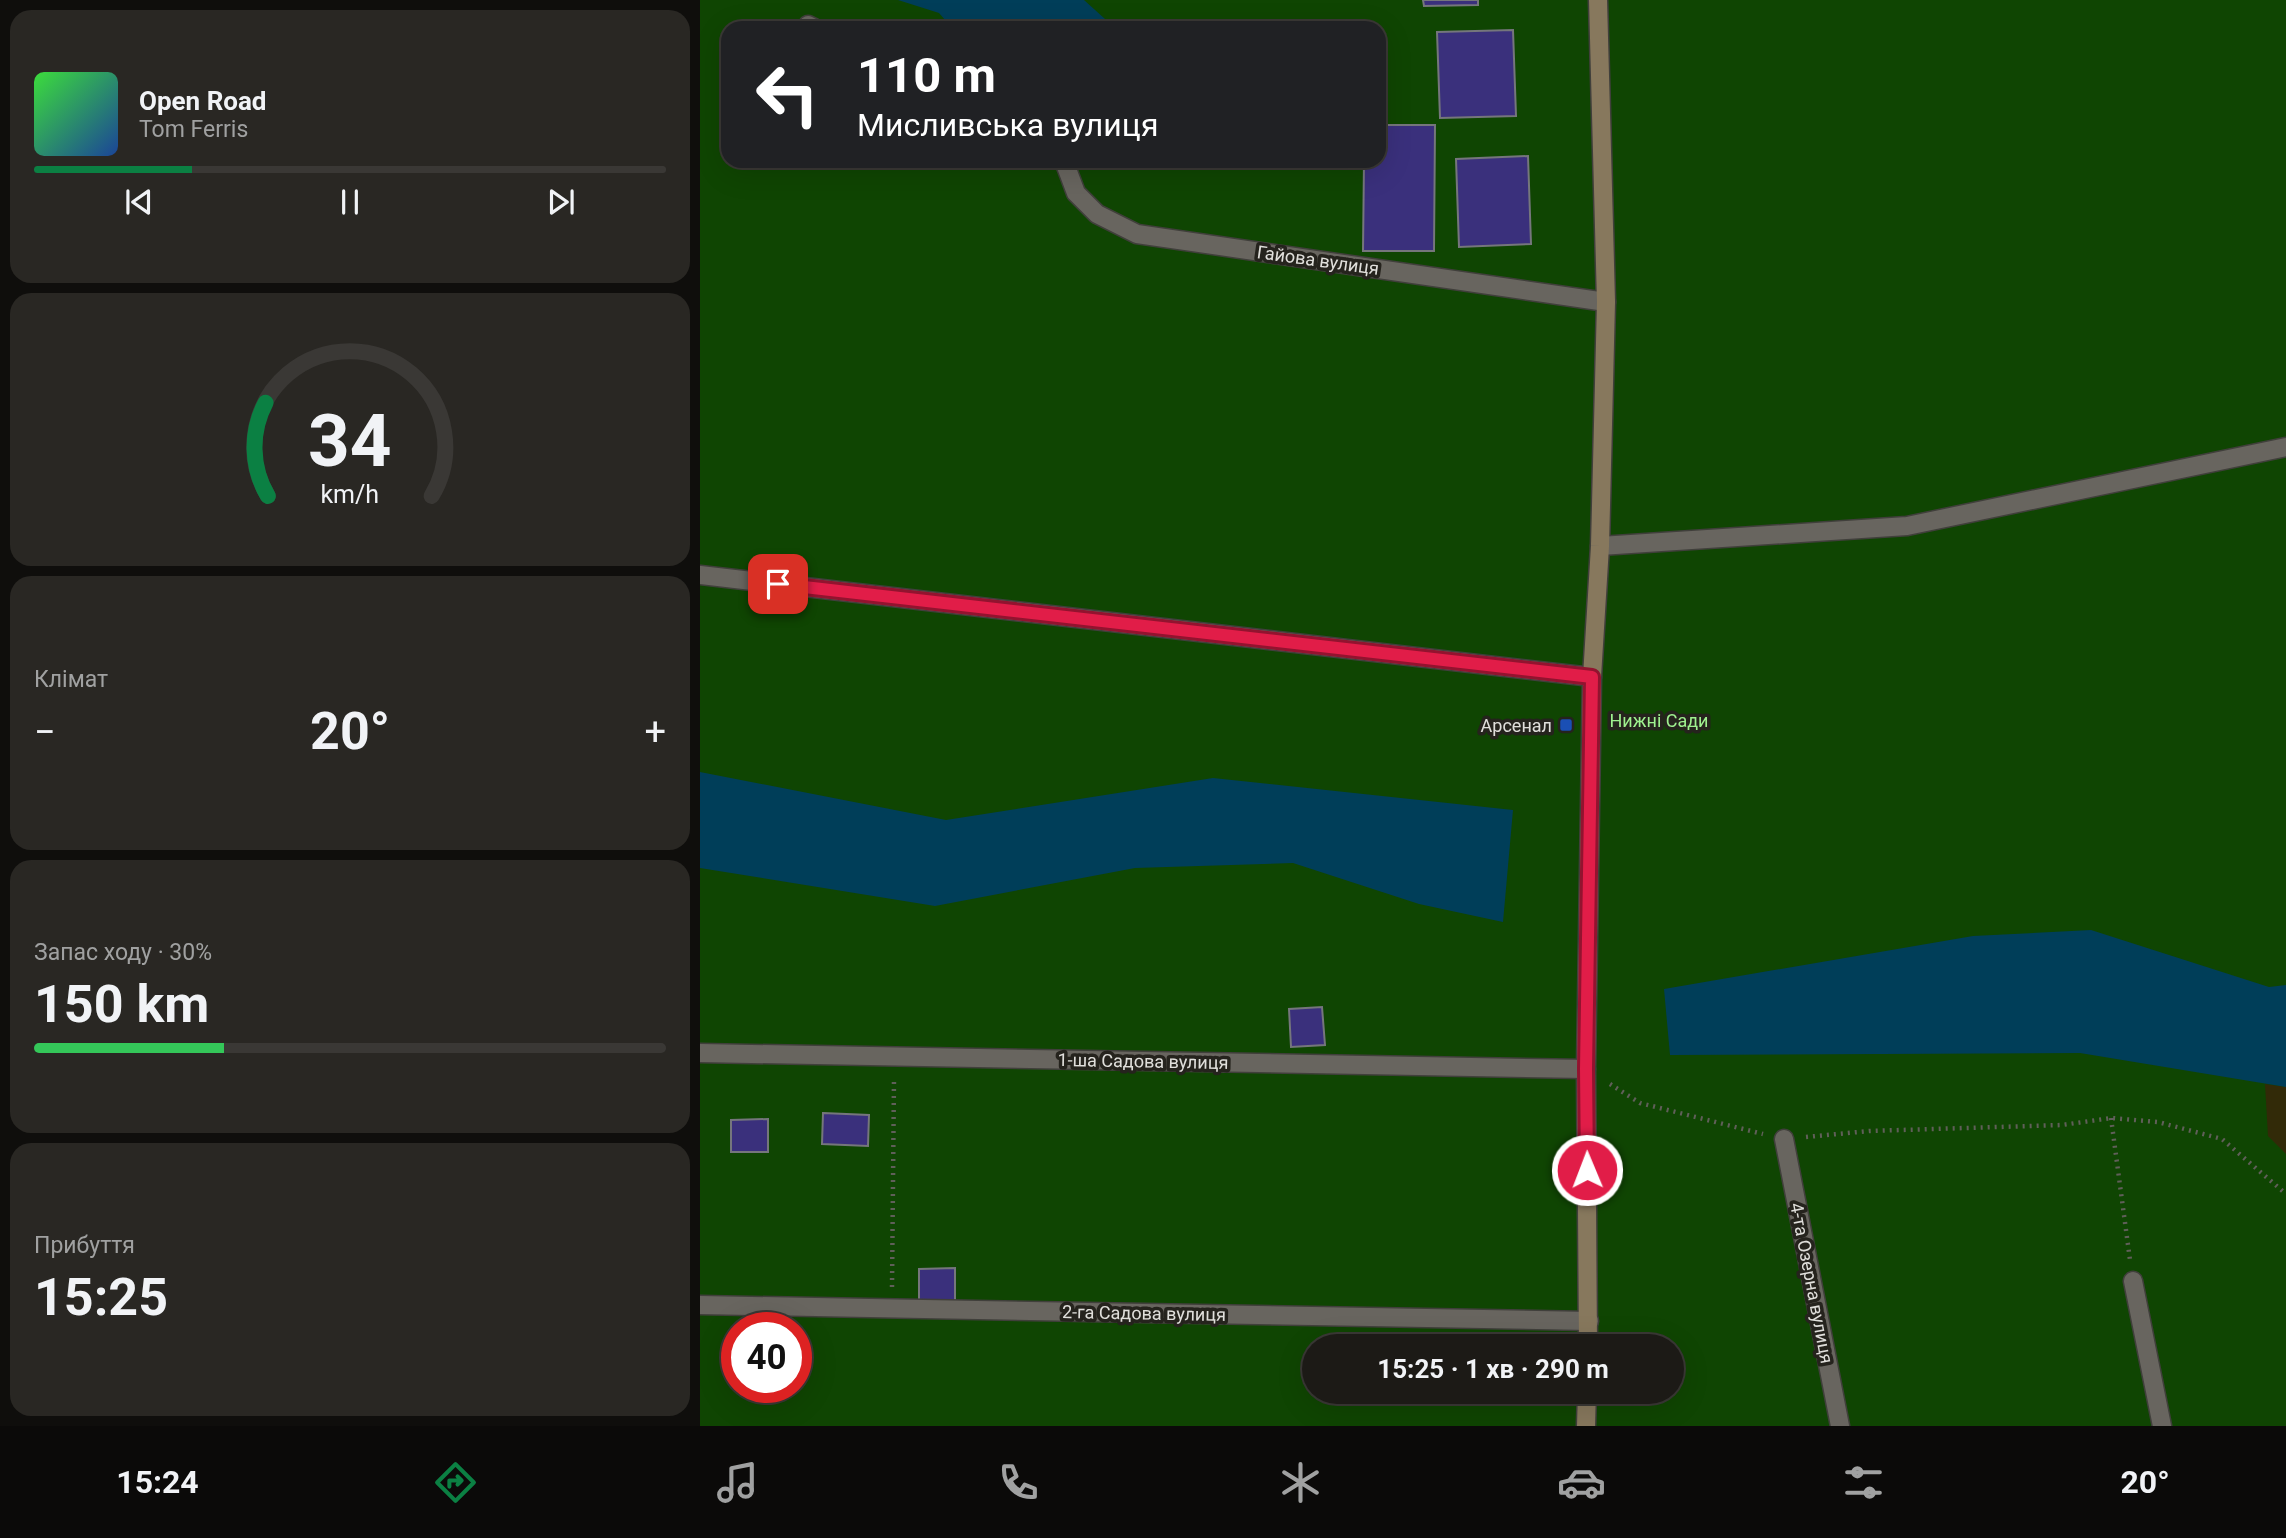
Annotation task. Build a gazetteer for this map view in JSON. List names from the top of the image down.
{
  "streets": {
    "street": [
      "Гайова вулиця",
      "1-ша Садова вулиця",
      "4-та Озерна вулиця",
      "2-га Садова вулиця"
    ]
  },
  "parks": ["Нижні Сади"],
  "places": {
    "transit": ["Арсенал"]
  },
  "page": {
    "turn": ["110 m", "Мисливська вулиця"],
    "song": ["Open Road", "Tom Ferris"],
    "tile": [
      "Клімат",
      ["Запас ходу · 30%", "150 km"],
      ["Прибуття", "15:25"]
    ],
    "heat": ["−", "20°", "+"],
    "limit": "40",
    "trip": "15:25 · 1 хв · 290 m",
    "tabs": ["15:24", "20°"],
    "gauge": ["34", "km/h"]
  }
}
